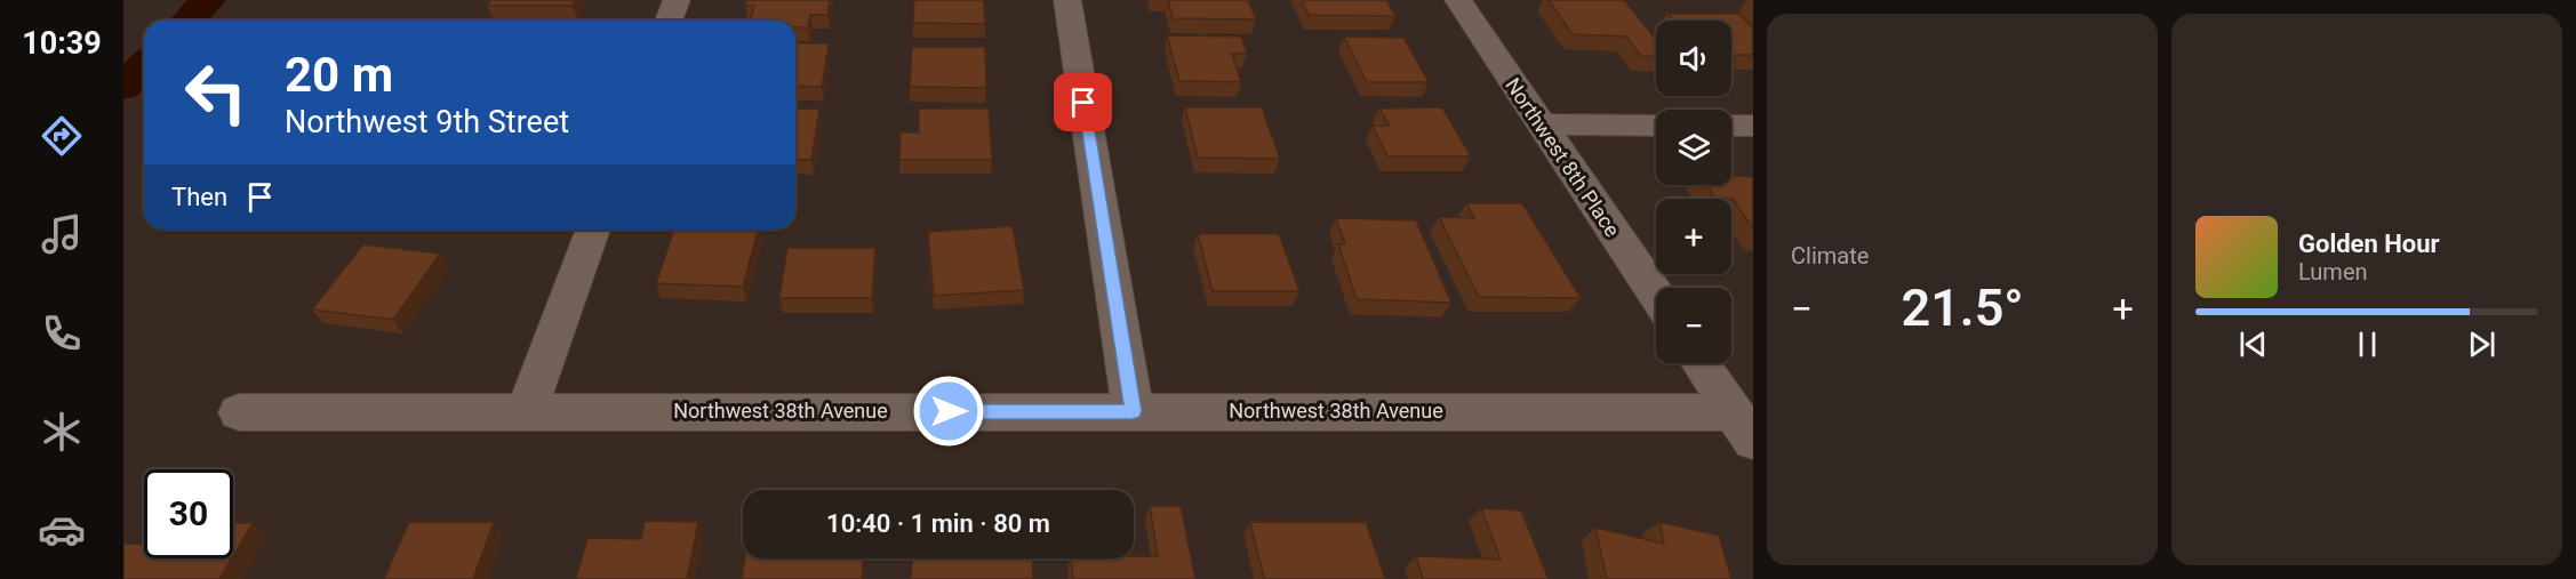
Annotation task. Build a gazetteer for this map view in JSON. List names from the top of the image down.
{
  "streets": {
    "street": ["Northwest 8th Place", "Northwest 38th Avenue"]
  },
  "page": {
    "tabs": "10:39",
    "tile": "Climate",
    "map_buttons": ["+", "−"],
    "turn": ["20 m", "Northwest 9th Street"],
    "then": "Then",
    "song": ["Golden Hour", "Lumen"],
    "heat": ["−", "21.5°", "+"],
    "limit": "30",
    "trip": "10:40 · 1 min · 80 m"
  }
}
